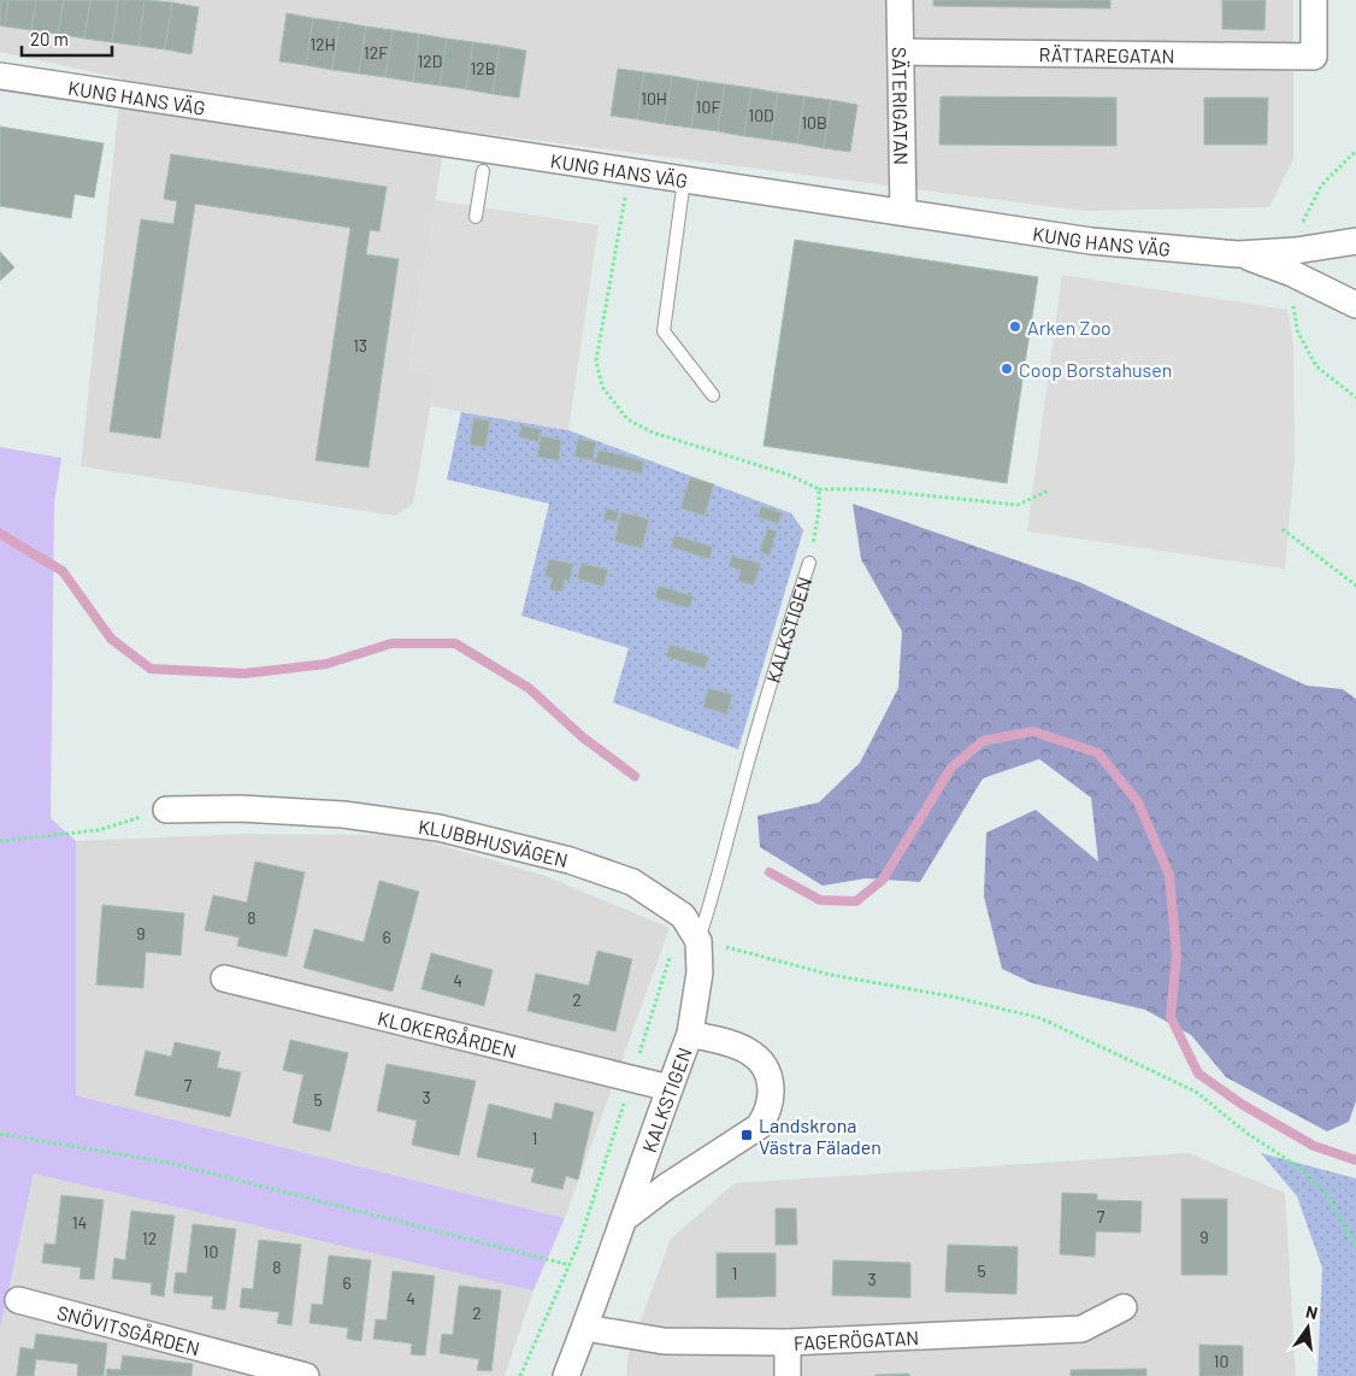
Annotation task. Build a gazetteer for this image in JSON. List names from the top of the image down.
{
  "streets": {
    "street": [
      "RÄTTAREGATAN",
      "KUNG HANS VÄG",
      "SÄTERIGATAN",
      "KALKSTIGEN",
      "KLUBBHUSVÄGEN",
      "KLOKERGÅRDEN",
      "SNÖVITSGÅRDEN",
      "FAGERÖGATAN"
    ]
  },
  "crossings": [
    ["RÄTTAREGATAN", "SÄTERIGATAN"],
    ["KUNG HANS VÄG", "SÄTERIGATAN"],
    ["KALKSTIGEN", "KLUBBHUSVÄGEN"],
    ["KALKSTIGEN", "KLOKERGÅRDEN"],
    ["KALKSTIGEN", "FAGERÖGATAN"]
  ],
  "places": {
    "other": ["Arken Zoo", "Coop Borstahusen"],
    "transit": ["Landskrona Västra Fäladen"]
  },
  "house_numbers": [
    "12H",
    "12F",
    "12D",
    "12B",
    "10H",
    "10F",
    "10D",
    "10B",
    "13",
    "8",
    "9",
    "6",
    "4",
    "2",
    "7",
    "3",
    "5",
    "1",
    "7",
    "14",
    "9",
    "12",
    "10",
    "8",
    "5",
    "1",
    "3",
    "6",
    "4",
    "2",
    "10"
  ],
  "scale_bar": "20 m",
  "north": "top"
}
